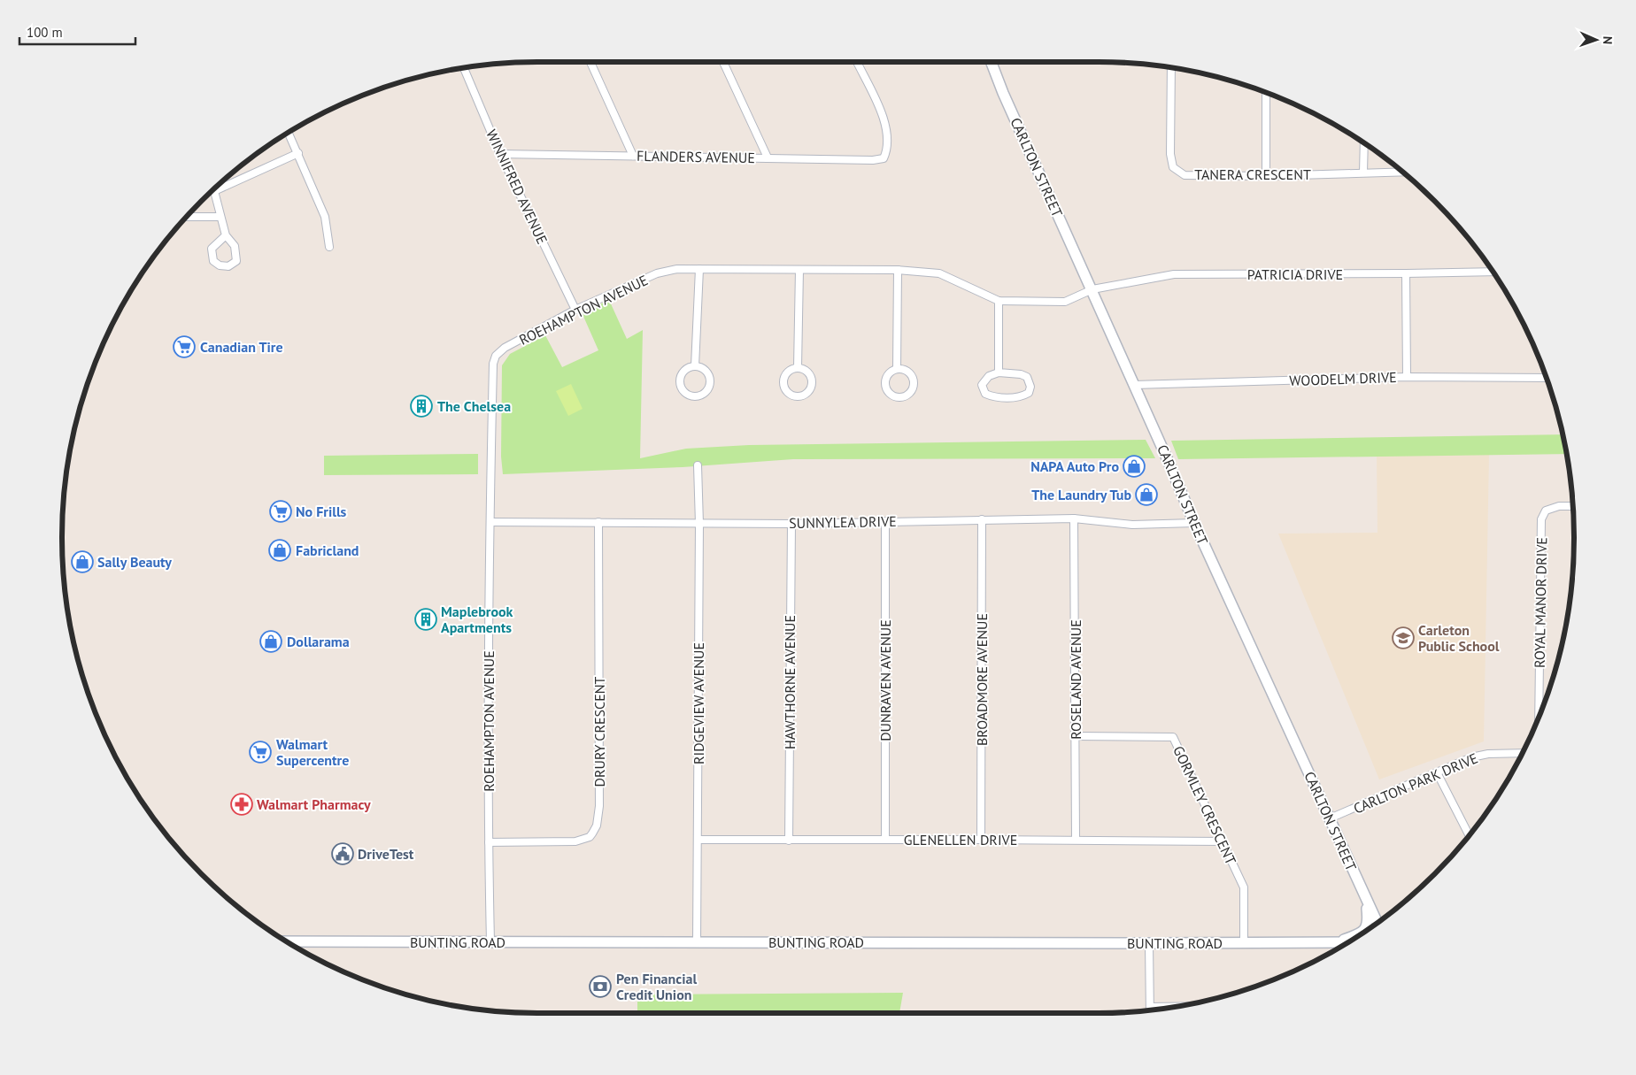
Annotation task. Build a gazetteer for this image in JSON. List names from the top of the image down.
{
  "streets": {
    "main road": ["CARLTON STREET", "BUNTING ROAD"],
    "street": [
      "FLANDERS AVENUE",
      "TANERA CRESCENT",
      "WINNIFRED AVENUE",
      "PATRICIA DRIVE",
      "ROEHAMPTON AVENUE",
      "WOODELM DRIVE",
      "SUNNYLEA DRIVE",
      "ROYAL MANOR DRIVE",
      "BROADMORE AVENUE",
      "ROSELAND AVENUE",
      "DUNRAVEN AVENUE",
      "HAWTHORNE AVENUE",
      "RIDGEVIEW AVENUE",
      "DRURY CRESCENT",
      "CARLTON PARK DRIVE",
      "GORMLEY CRESCENT",
      "GLENELLEN DRIVE"
    ]
  },
  "crossings": [
    ["FLANDERS AVENUE", "WINNIFRED AVENUE"],
    ["CARLTON STREET", "PATRICIA DRIVE"],
    ["CARLTON STREET", "ROEHAMPTON AVENUE"],
    ["CARLTON STREET", "WOODELM DRIVE"],
    ["CARLTON STREET", "SUNNYLEA DRIVE"],
    ["CARLTON STREET", "CARLTON PARK DRIVE"],
    ["WINNIFRED AVENUE", "ROEHAMPTON AVENUE"],
    ["PATRICIA DRIVE", "ROEHAMPTON AVENUE"],
    ["ROEHAMPTON AVENUE", "SUNNYLEA DRIVE"],
    ["ROEHAMPTON AVENUE", "DRURY CRESCENT"],
    ["ROEHAMPTON AVENUE", "BUNTING ROAD"],
    ["SUNNYLEA DRIVE", "BROADMORE AVENUE"],
    ["SUNNYLEA DRIVE", "ROSELAND AVENUE"],
    ["SUNNYLEA DRIVE", "DUNRAVEN AVENUE"],
    ["SUNNYLEA DRIVE", "HAWTHORNE AVENUE"],
    ["SUNNYLEA DRIVE", "RIDGEVIEW AVENUE"],
    ["SUNNYLEA DRIVE", "DRURY CRESCENT"],
    ["BROADMORE AVENUE", "GLENELLEN DRIVE"],
    ["ROSELAND AVENUE", "GORMLEY CRESCENT"],
    ["ROSELAND AVENUE", "GLENELLEN DRIVE"],
    ["DUNRAVEN AVENUE", "GLENELLEN DRIVE"],
    ["HAWTHORNE AVENUE", "GLENELLEN DRIVE"],
    ["RIDGEVIEW AVENUE", "GLENELLEN DRIVE"],
    ["RIDGEVIEW AVENUE", "BUNTING ROAD"],
    ["GORMLEY CRESCENT", "GLENELLEN DRIVE"],
    ["GORMLEY CRESCENT", "BUNTING ROAD"]
  ],
  "places": {
    "supermarket": ["Canadian Tire", "No Frills", "Walmart Supercentre"],
    "building": ["The Chelsea", "Maplebrook Apartments"],
    "shop": [
      "NAPA Auto Pro",
      "The Laundry Tub",
      "Fabricland",
      "Sally Beauty",
      "Dollarama"
    ],
    "school or university": ["Carleton Public School"],
    "pharmacy": ["Walmart Pharmacy"],
    "public building": ["DriveTest"],
    "bank": ["Pen Financial Credit Union"]
  },
  "scale_bar": "100 m",
  "north": "right"
}
